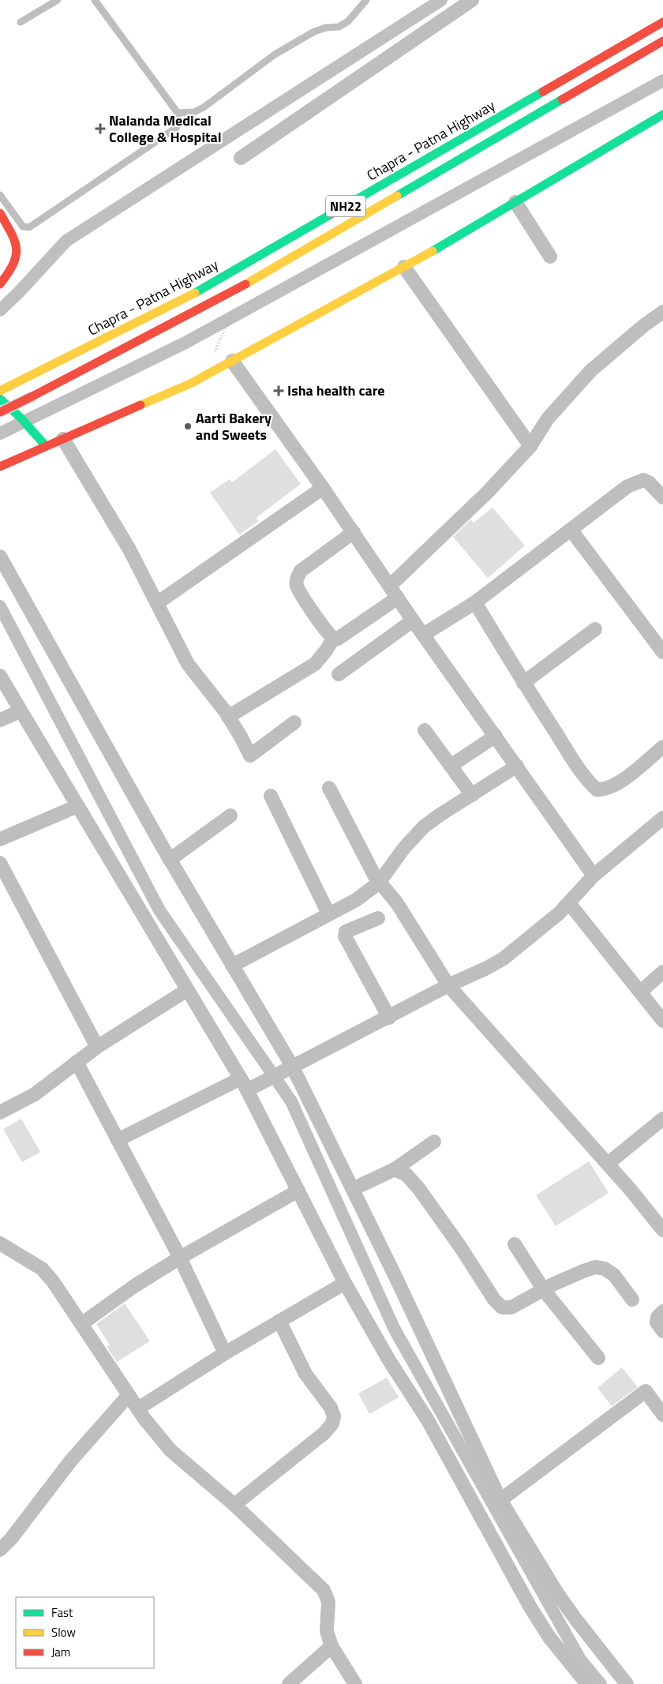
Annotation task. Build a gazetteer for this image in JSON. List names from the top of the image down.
{
  "streets": {
    "main road": ["Chapra - Patna Highway", "NH22"]
  },
  "places": {
    "health": ["Nalanda Medical College & Hospital", "Isha health care"],
    "other": ["Aarti Bakery and Sweets"]
  },
  "legend": ["Fast", "Slow", "Jam"]
}
